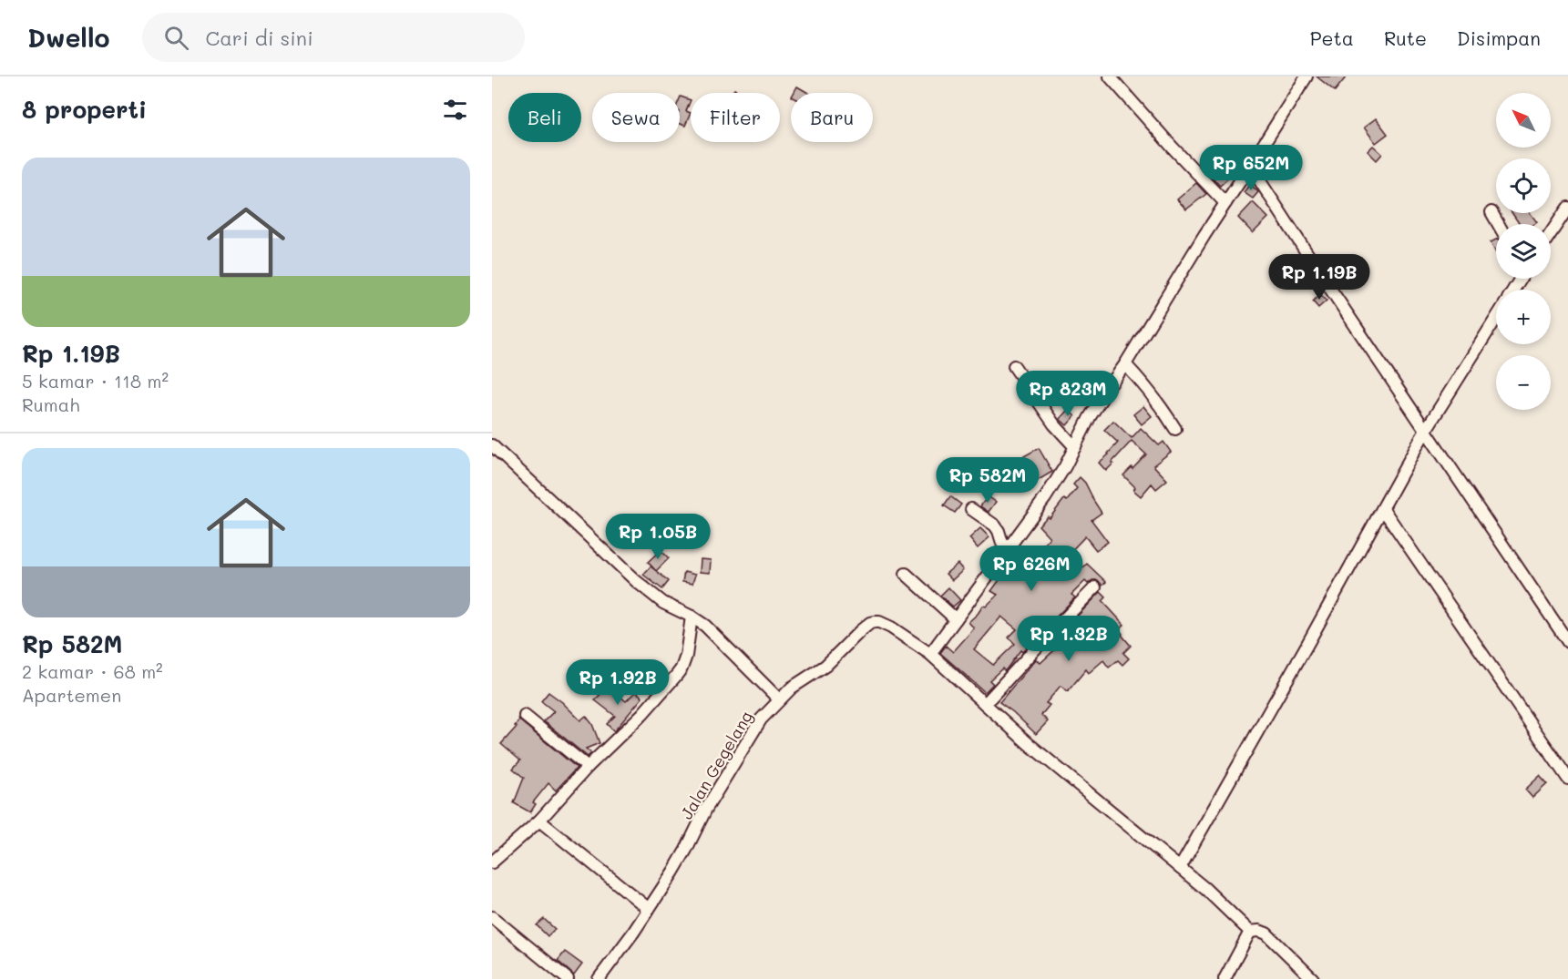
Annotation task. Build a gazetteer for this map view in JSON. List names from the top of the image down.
{
  "streets": {
    "street": ["Jalan Gegelang"]
  },
  "north": "top left",
  "page": {
    "header": "Dwello",
    "search": "Cari di sini",
    "nav": ["Peta", "Rute", "Disimpan"],
    "heading": "8 properti",
    "map_buttons": ["+", "−"],
    "chip": [
      "Beli",
      "Sewa",
      "Filter",
      "Baru"
    ],
    "list": [
      {
        "name": "Rp 1.19B",
        "note": "5 kamar · 118 m² · Rumah"
      },
      {
        "name": "Rp 582M",
        "note": "2 kamar · 68 m² · Apartemen"
      }
    ],
    "price": [
      "Rp 652M",
      "Rp 1.19B",
      "Rp 823M",
      "Rp 582M",
      "Rp 1.05B",
      "Rp 626M",
      "Rp 1.32B",
      "Rp 1.92B"
    ]
  }
}
